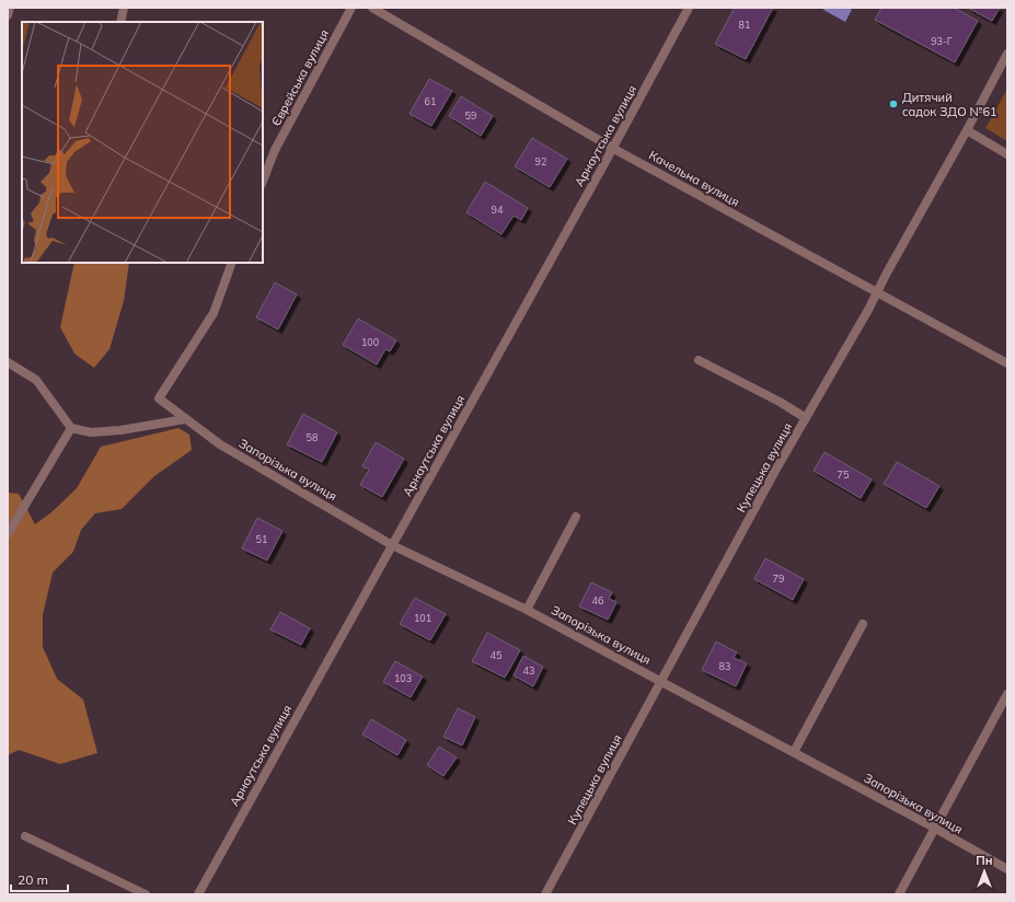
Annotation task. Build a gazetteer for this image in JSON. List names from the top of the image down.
{
  "streets": {
    "street": [
      "Єврейська вулиця",
      "Арнаутська вулиця",
      "Качельна вулиця",
      "Купецька вулиця",
      "Запорізька вулиця"
    ]
  },
  "crossings": [
    ["Арнаутська вулиця", "Качельна вулиця"],
    ["Арнаутська вулиця", "Запорізька вулиця"],
    ["Качельна вулиця", "Купецька вулиця"],
    ["Купецька вулиця", "Запорізька вулиця"]
  ],
  "places": ["Дитячий садок ЗДО №61"],
  "house_numbers": [
    "81",
    "93-Г",
    "61",
    "59",
    "92",
    "94",
    "100",
    "58",
    "75",
    "51",
    "79",
    "46",
    "101",
    "45",
    "83",
    "43",
    "103"
  ],
  "scale_bar": "20 m",
  "north": "top"
}
